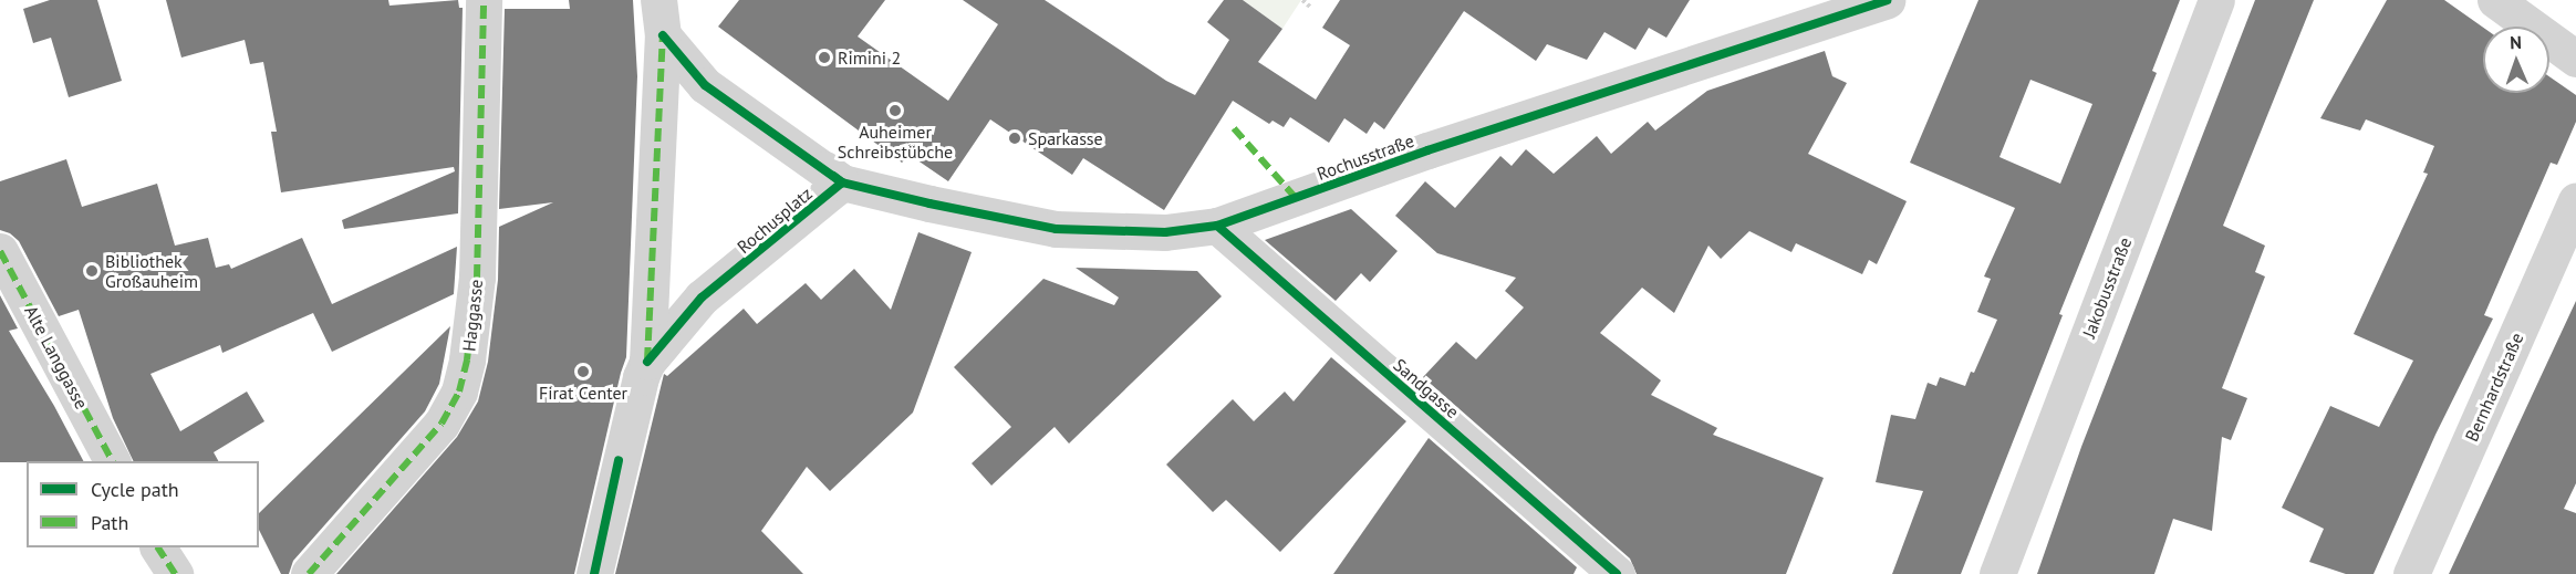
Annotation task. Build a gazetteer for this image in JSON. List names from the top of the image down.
{
  "streets": {
    "street": [
      "Rochusstraße",
      "Rochusplatz",
      "Jakobusstraße",
      "Haggasse",
      "Alte Langgasse",
      "Bernhardstraße",
      "Sandgasse"
    ]
  },
  "crossings": [
    ["Rochusstraße", "Rochusplatz"],
    ["Rochusstraße", "Sandgasse"]
  ],
  "places": [
    "Rimini 2",
    "Auheimer Schreibstübche",
    "Sparkasse",
    "Bibliothek Großauheim",
    "Firat Center"
  ],
  "legend": ["Cycle path", "Path"],
  "north": "top"
}
